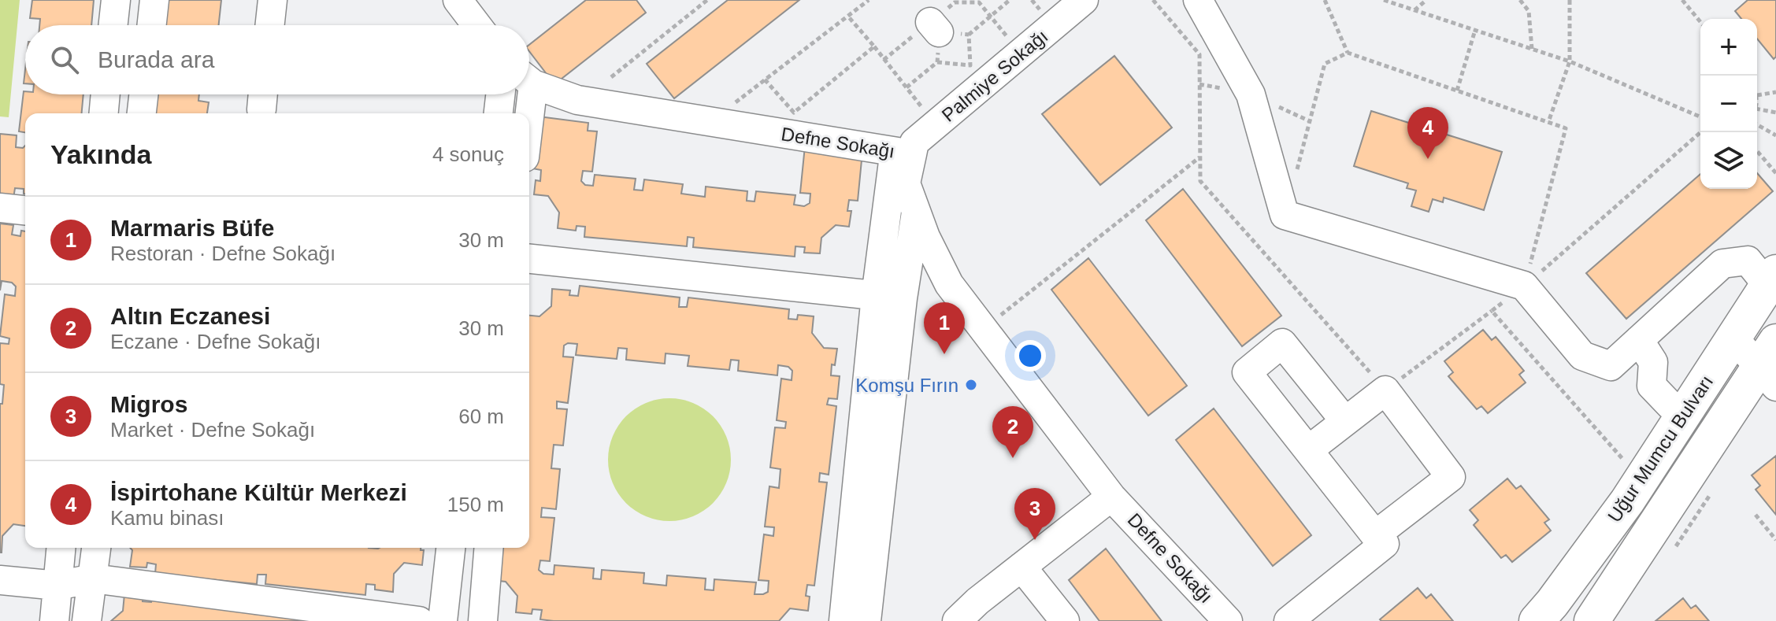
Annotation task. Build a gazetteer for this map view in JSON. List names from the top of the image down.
{
  "streets": {
    "main road": ["Uğur Mumcu Bulvarı"],
    "street": ["Palmiye Sokağı", "Defne Sokağı"]
  },
  "crossings": [
    ["Palmiye Sokağı", "Defne Sokağı"]
  ],
  "places": ["Komşu Fırın"],
  "page": {
    "map_buttons": ["+", "−"],
    "search": "Burada ara",
    "pins": [
      "4",
      "1",
      "2",
      "3"
    ],
    "heading": ["Yakında", "4 sonuç"],
    "list": [
      {
        "mark": "1",
        "name": "Marmaris Büfe",
        "note": "Restoran · Defne Sokağı",
        "value": "30 m"
      },
      {
        "mark": "2",
        "name": "Altın Eczanesi",
        "note": "Eczane · Defne Sokağı",
        "value": "30 m"
      },
      {
        "mark": "3",
        "name": "Migros",
        "note": "Market · Defne Sokağı",
        "value": "60 m"
      },
      {
        "mark": "4",
        "name": "İspirtohane Kültür Merkezi",
        "note": "Kamu binası",
        "value": "150 m"
      }
    ]
  }
}
